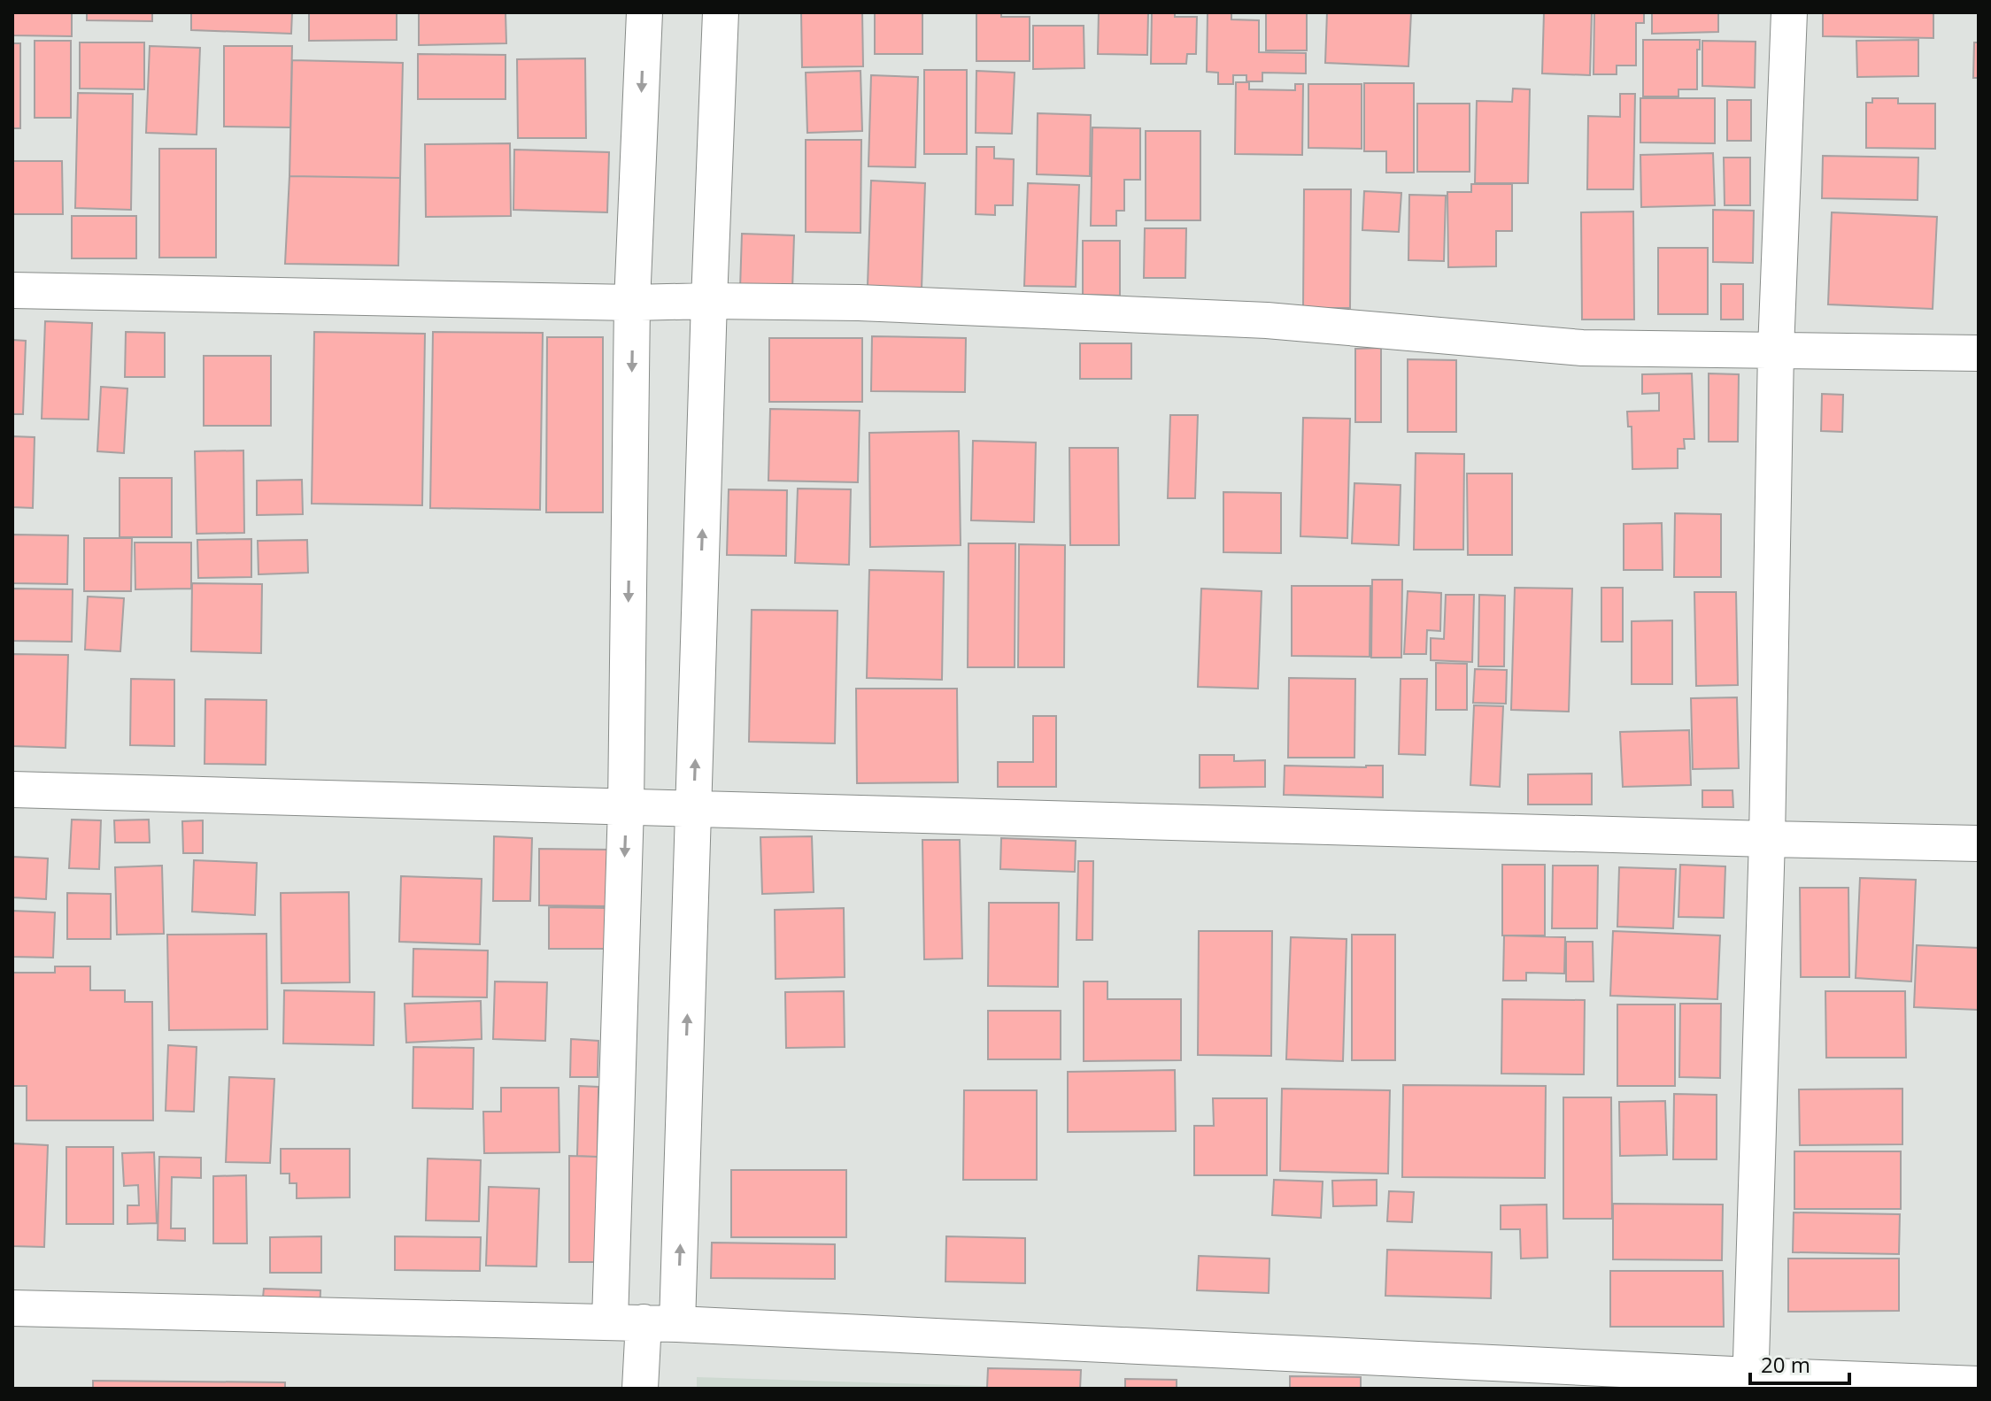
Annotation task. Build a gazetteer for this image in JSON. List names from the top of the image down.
{
  "scale_bar": "20 m"
}
